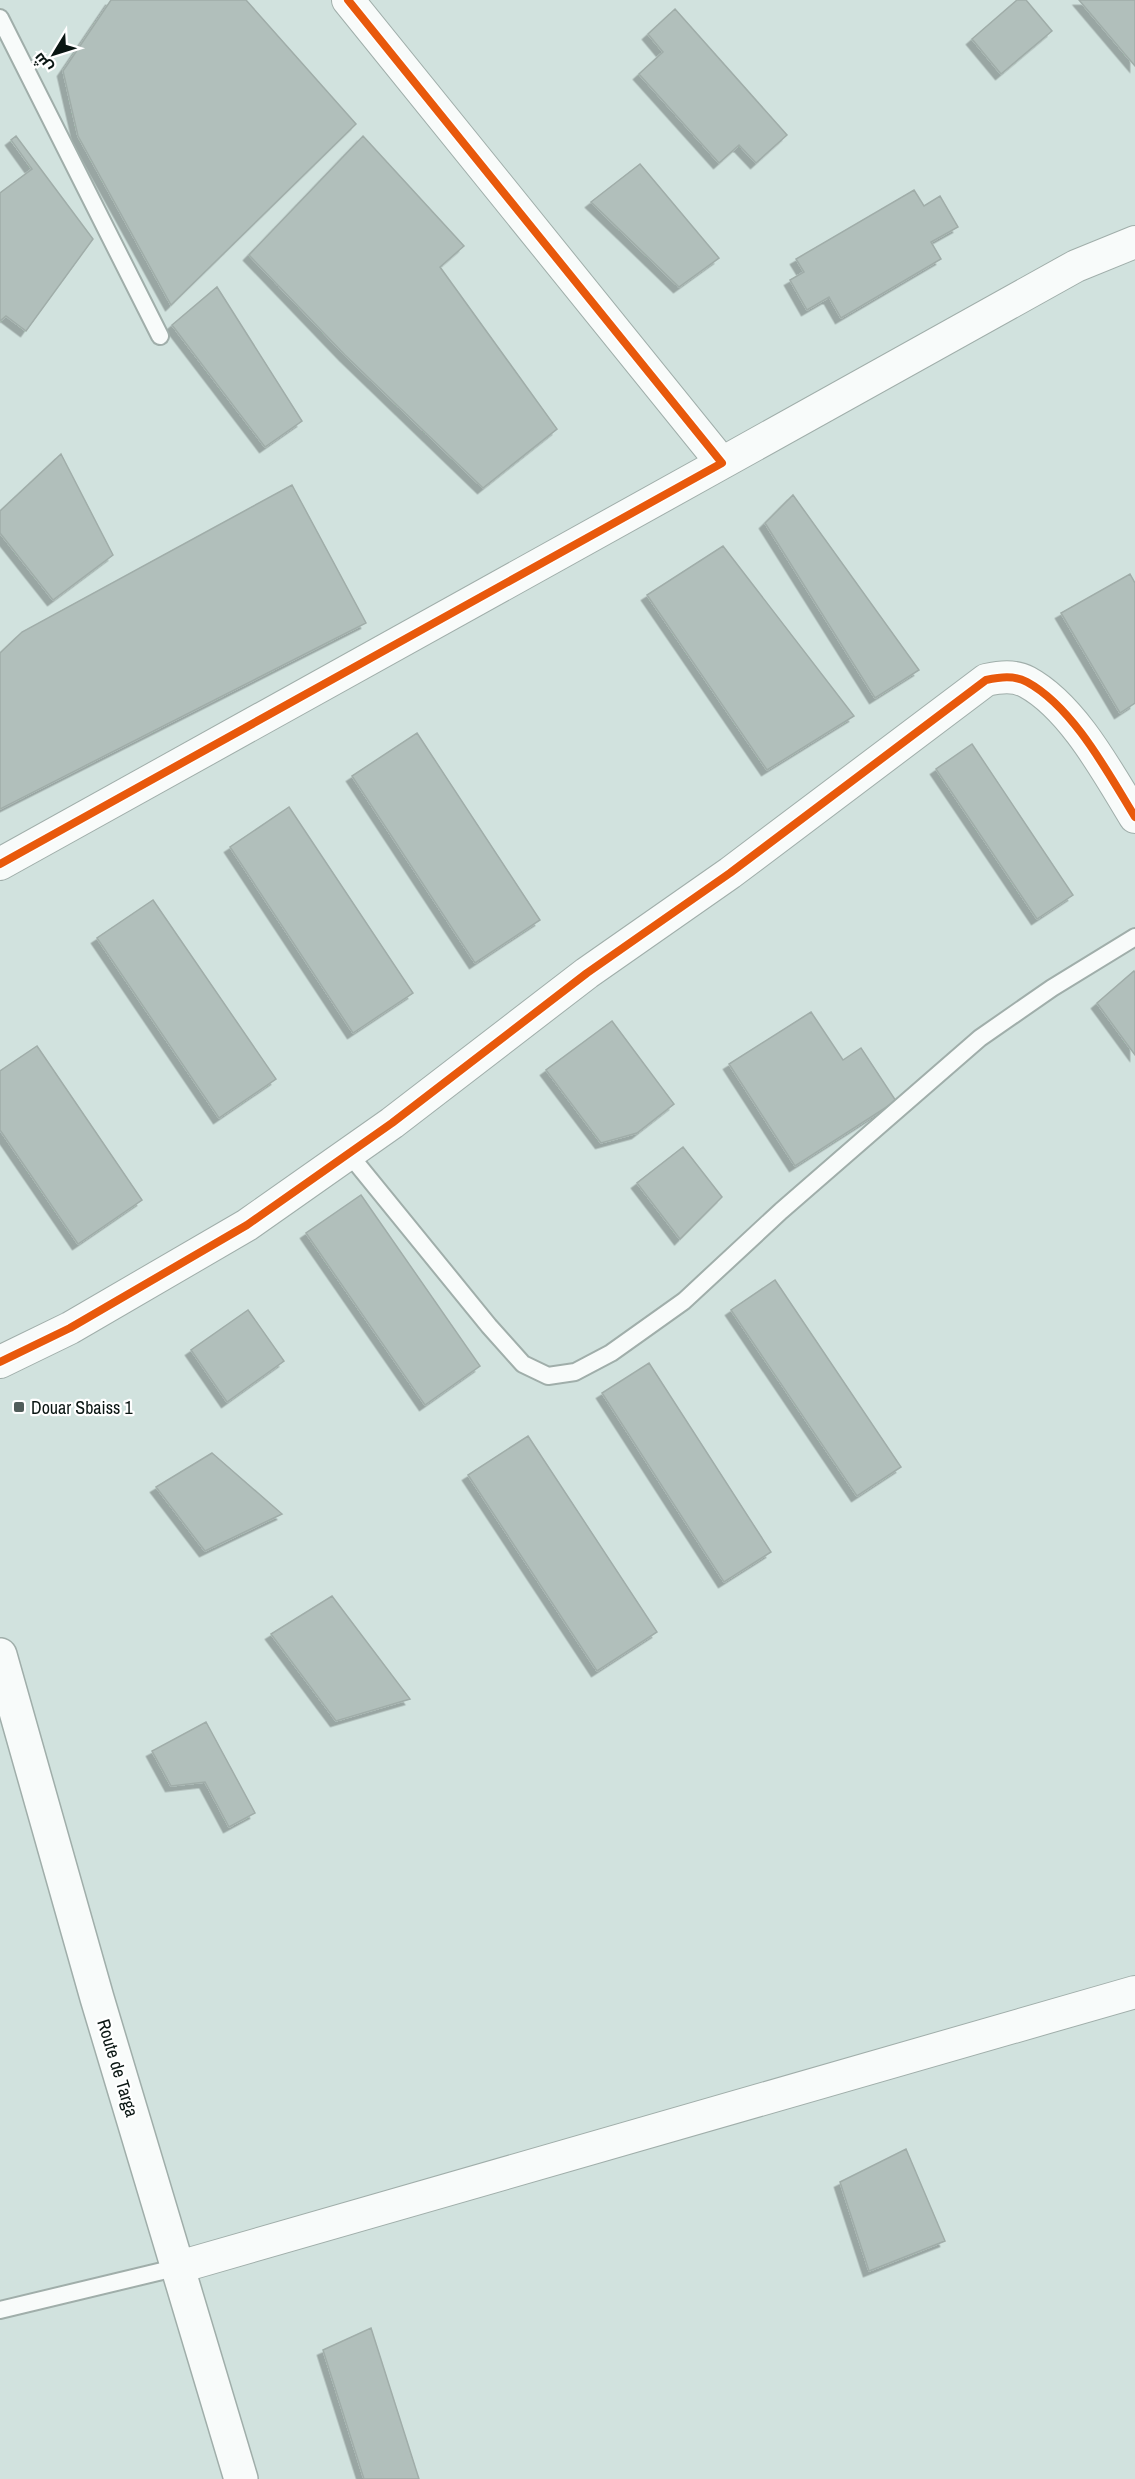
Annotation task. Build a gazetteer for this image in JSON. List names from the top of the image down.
{
  "streets": {
    "main road": ["Route de Targa"]
  },
  "places": {
    "transit": ["Douar Sbaiss 1"]
  },
  "north": "bottom left"
}
